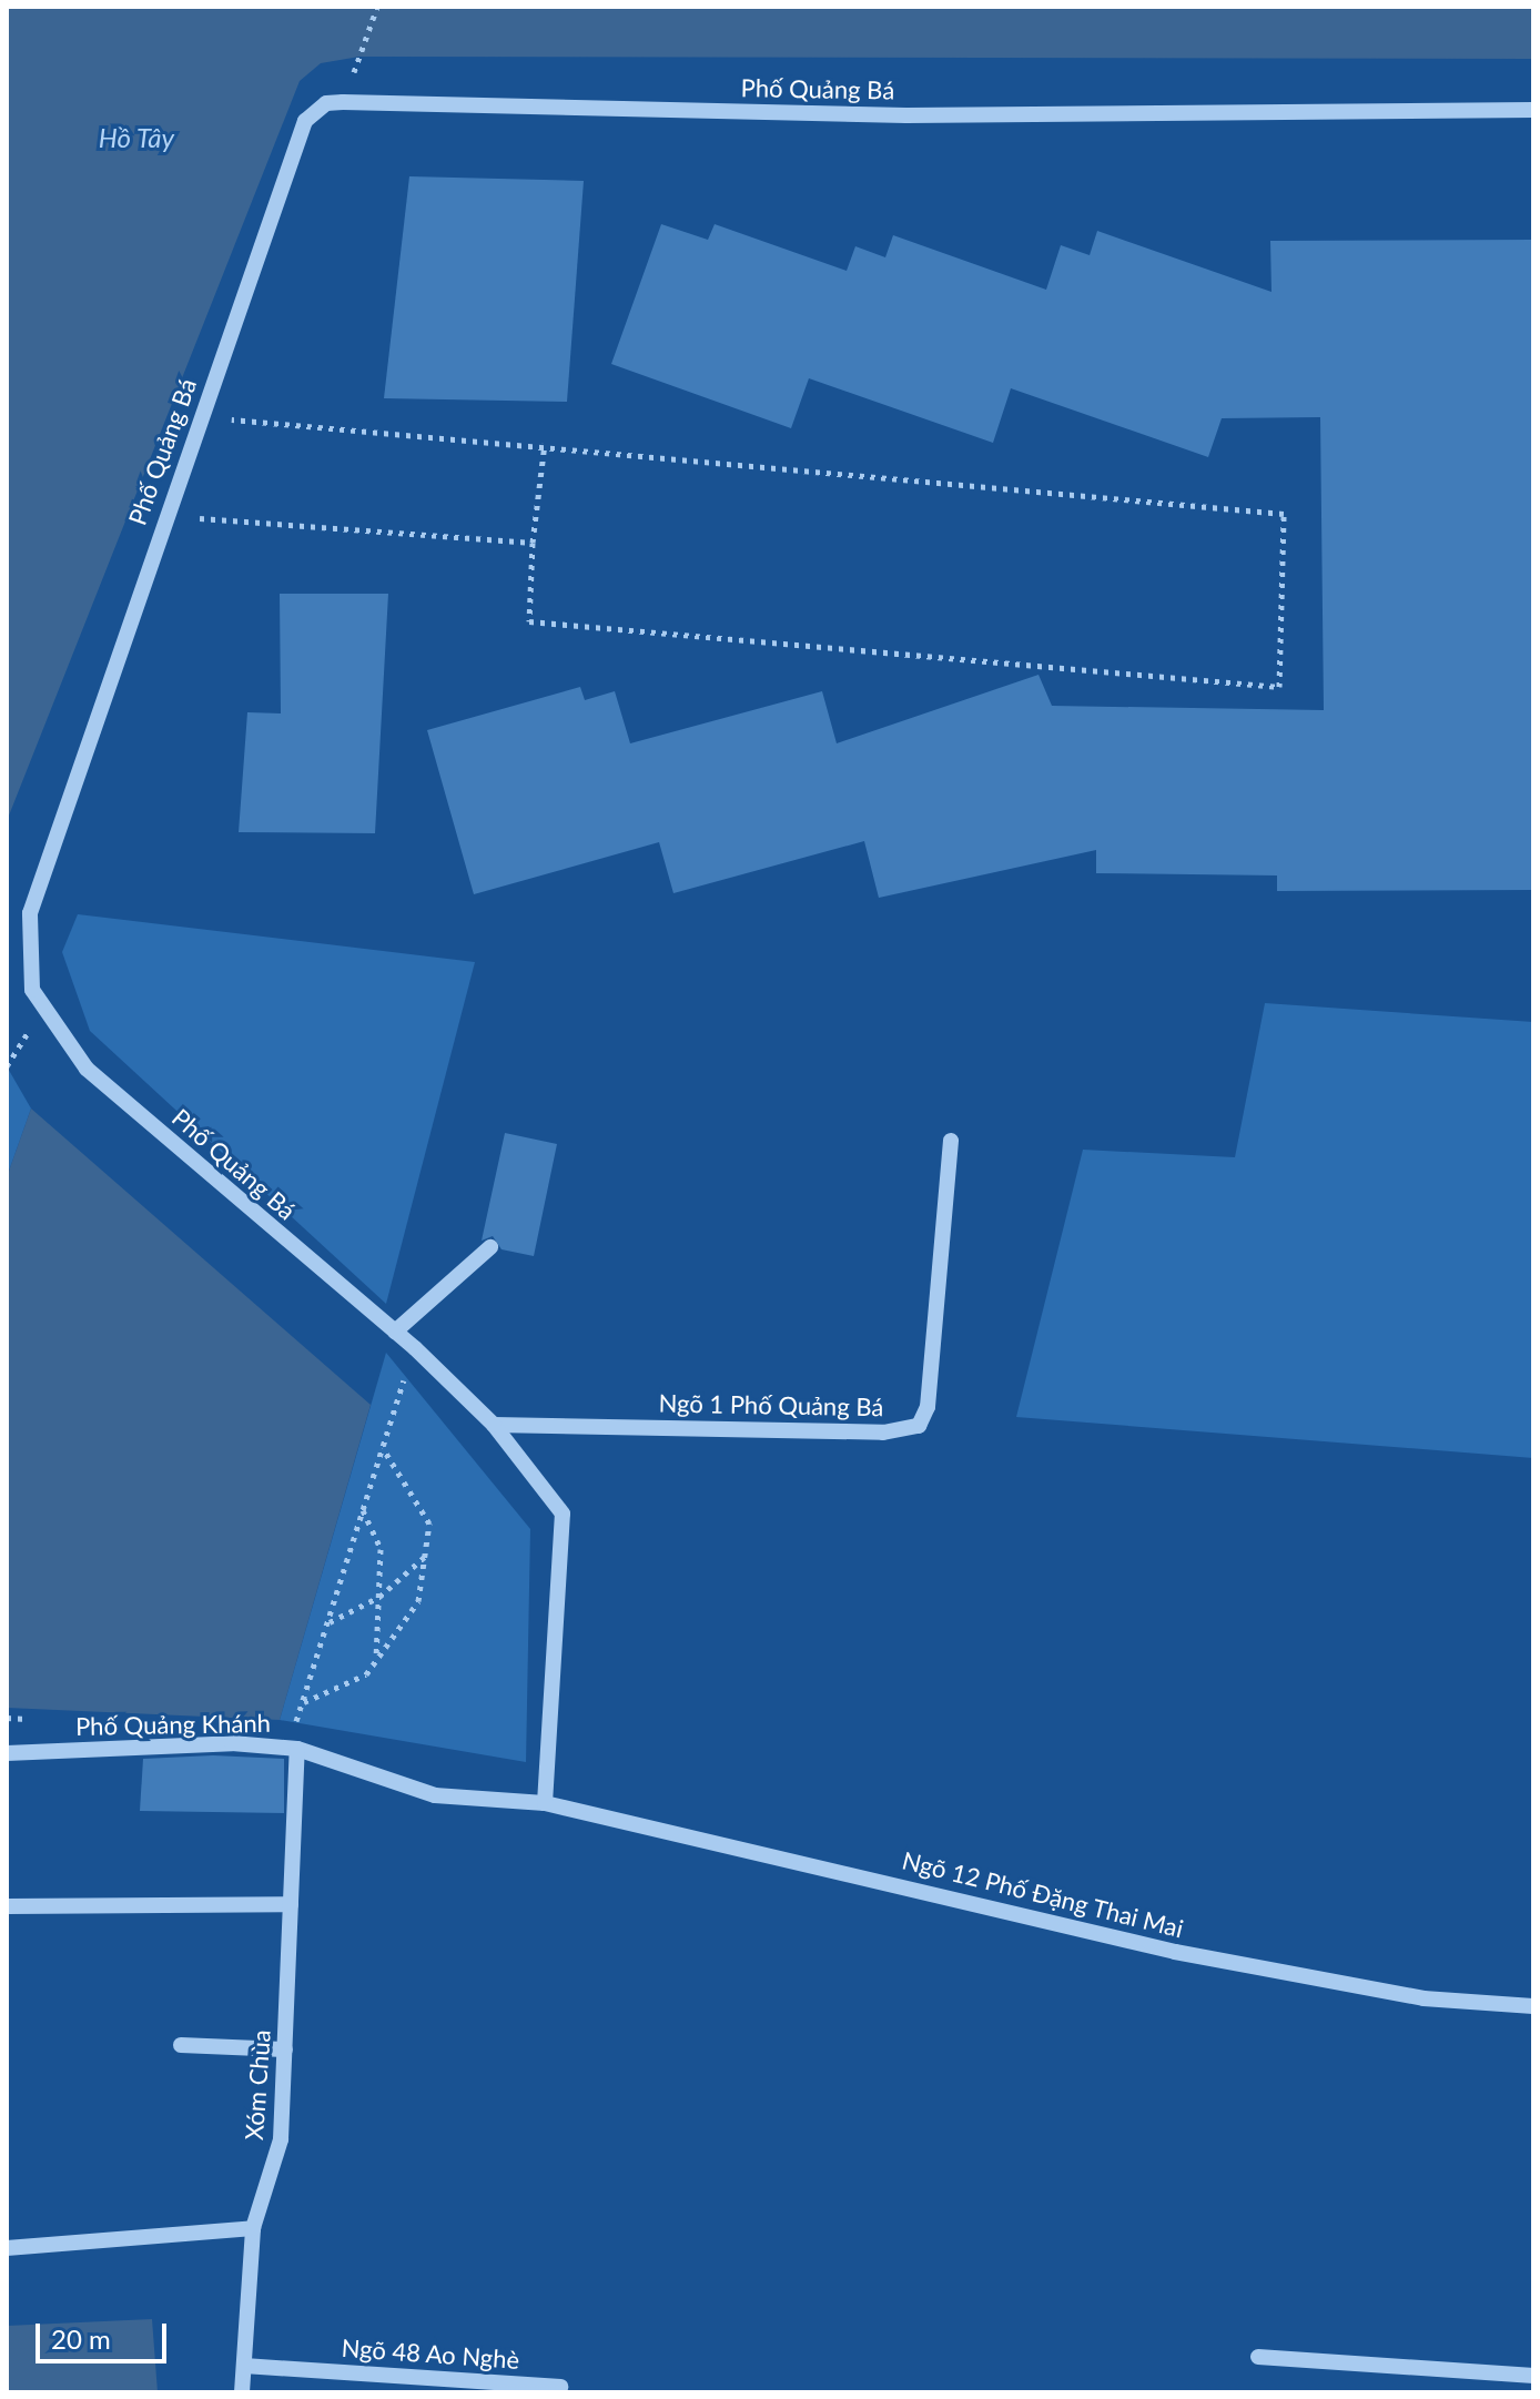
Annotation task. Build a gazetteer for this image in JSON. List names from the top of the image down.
{
  "streets": {
    "street": [
      "Phố Quảng Bá",
      "Ngõ 1 Phố Quảng Bá",
      "Phố Quảng Khánh",
      "Ngõ 12 Phố Đặng Thai Mai",
      "Xóm Chùa",
      "Ngõ 48 Ao Nghè"
    ]
  },
  "crossings": [
    ["Phố Quảng Bá", "Ngõ 1 Phố Quảng Bá"],
    ["Phố Quảng Bá", "Phố Quảng Khánh"],
    ["Phố Quảng Bá", "Ngõ 12 Phố Đặng Thai Mai"],
    ["Phố Quảng Khánh", "Ngõ 12 Phố Đặng Thai Mai"],
    ["Phố Quảng Khánh", "Xóm Chùa"],
    ["Xóm Chùa", "Ngõ 48 Ao Nghè"]
  ],
  "water": ["Hồ Tây"],
  "scale_bar": "20 m"
}
